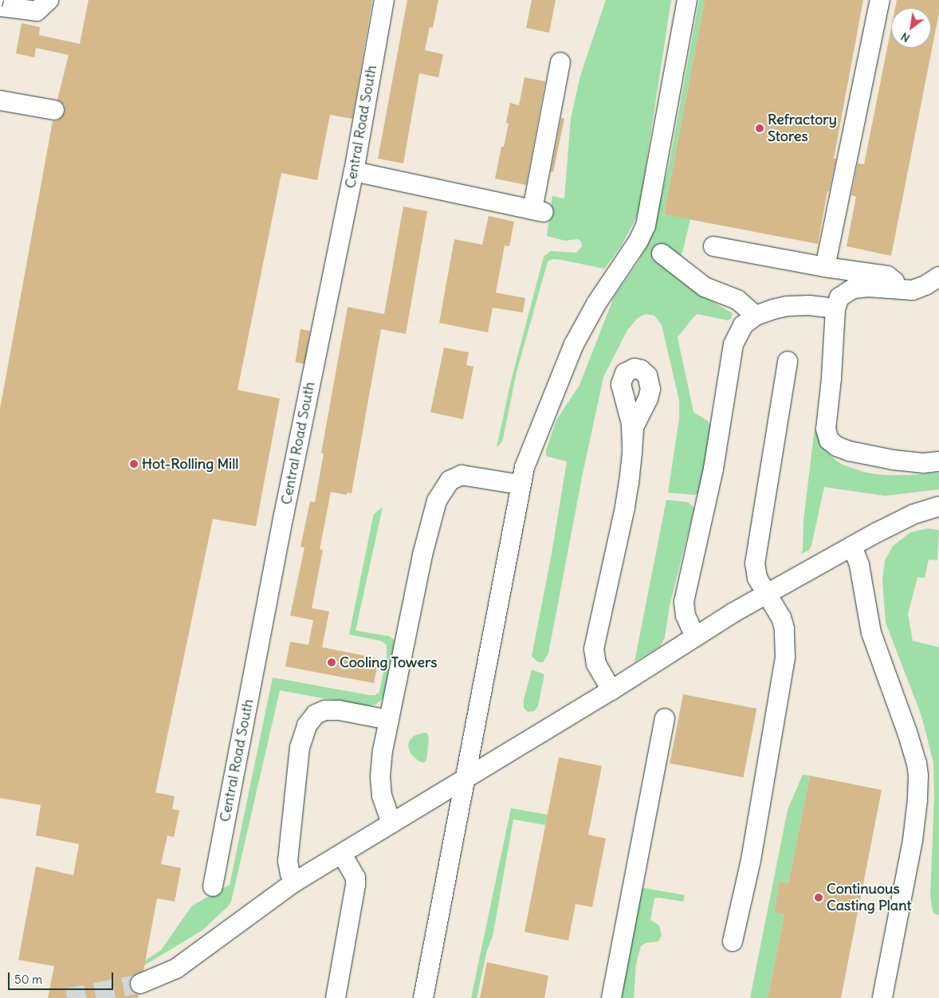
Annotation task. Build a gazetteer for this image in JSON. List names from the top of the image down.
{
  "streets": {
    "lane": ["Central Road South"]
  },
  "places": [
    "Refractory Stores",
    "Hot-Rolling Mill",
    "Cooling Towers",
    "Continuous Casting Plant"
  ],
  "scale_bar": "50 m",
  "north": "bottom left"
}
